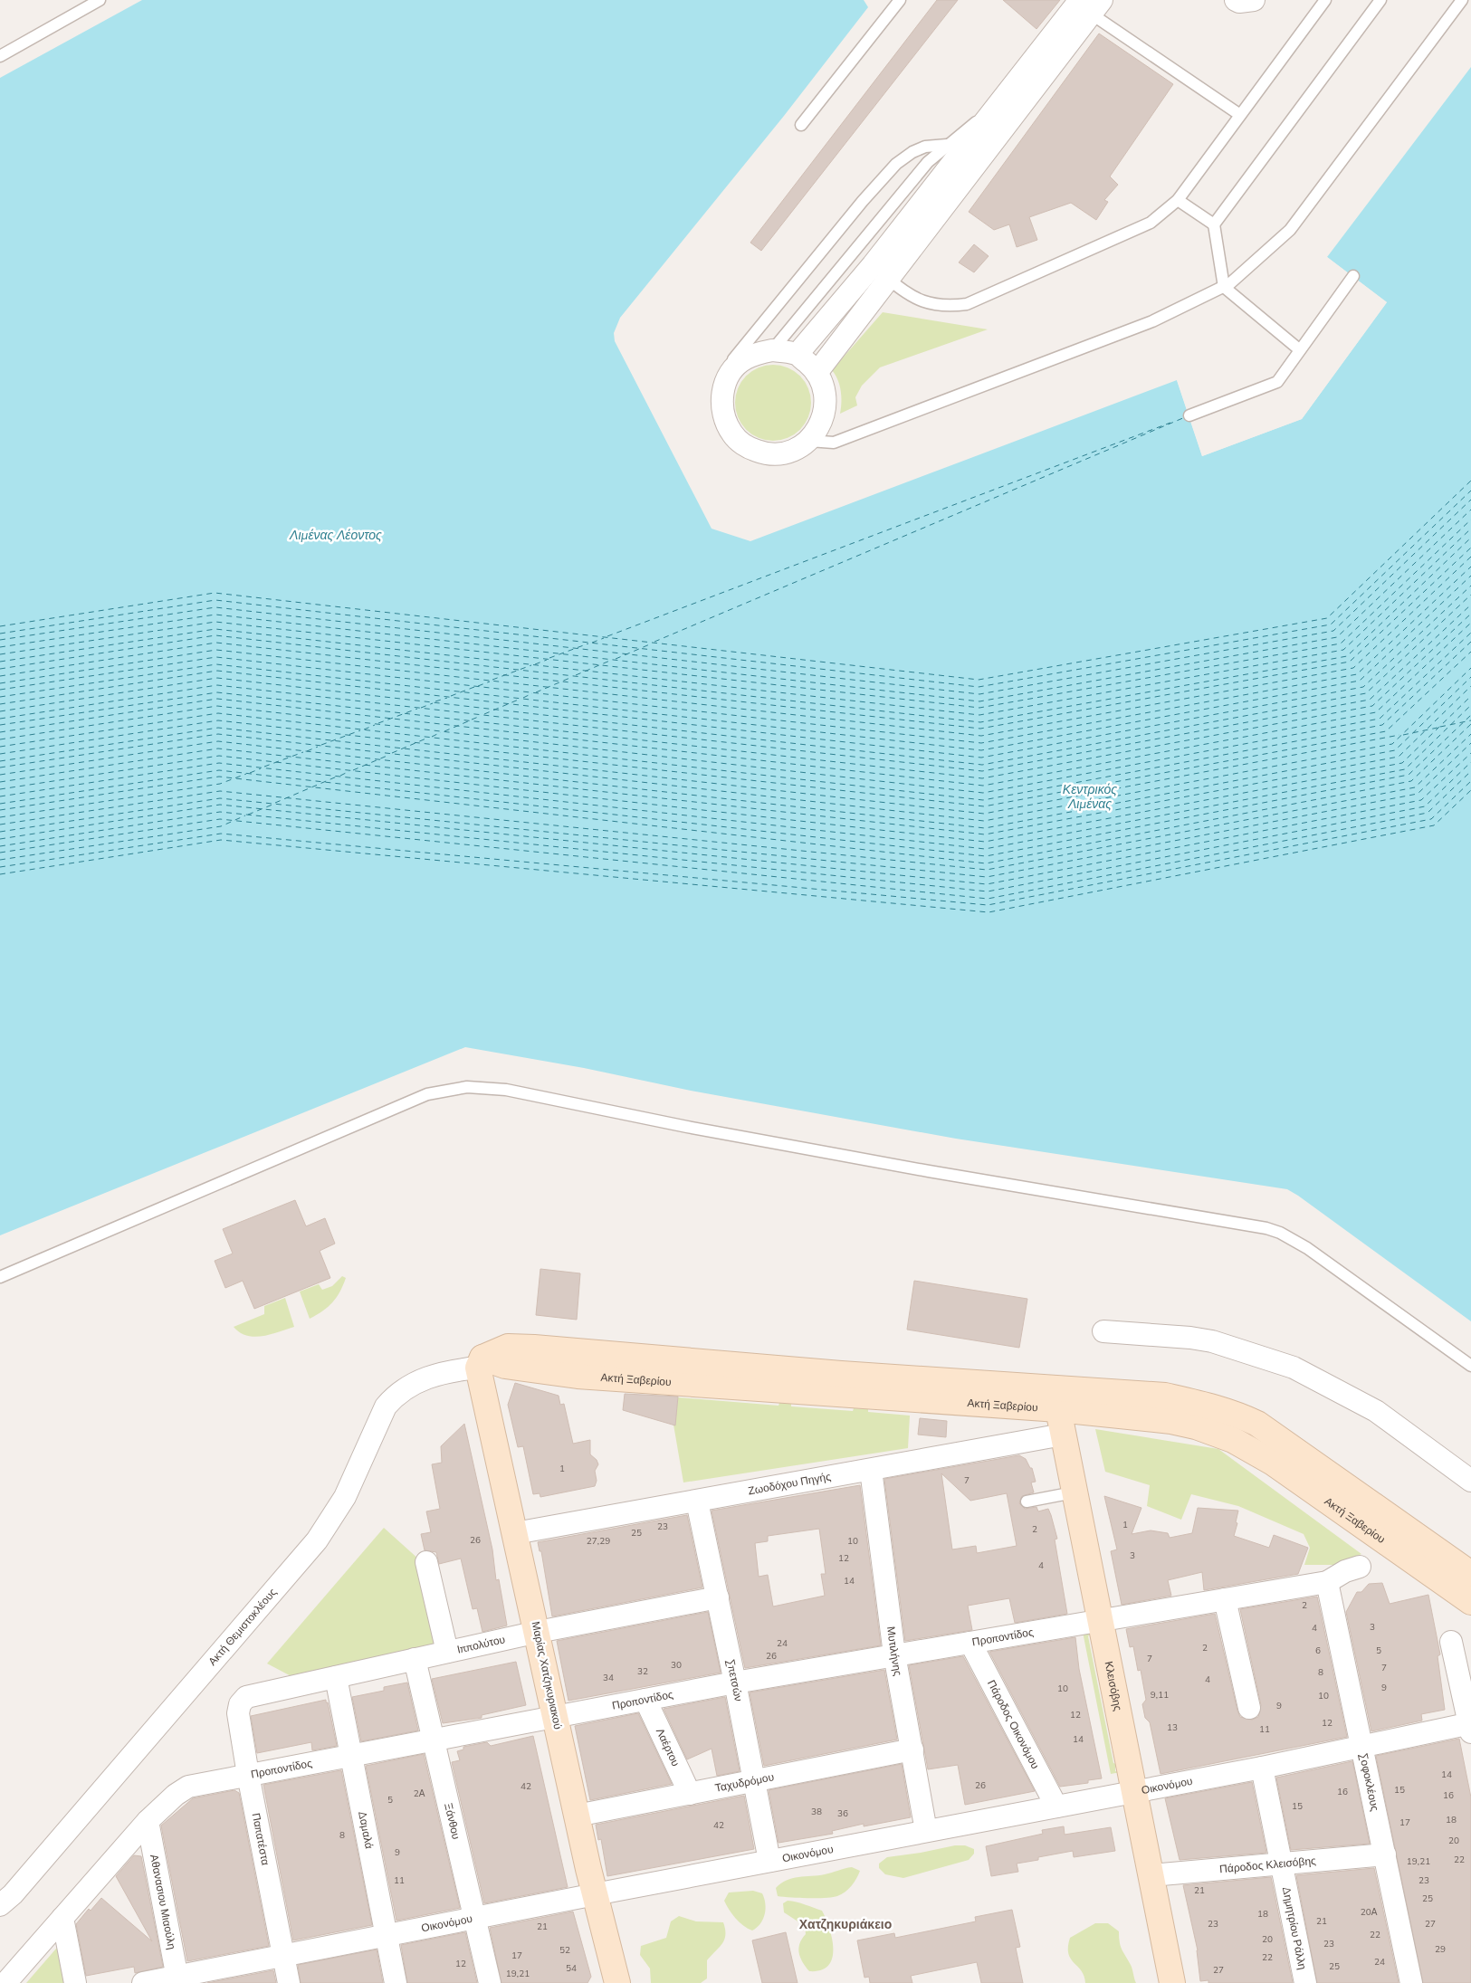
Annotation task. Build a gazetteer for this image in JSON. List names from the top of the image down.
{
  "streets": {
    "main road": ["Ακτή Ξαβερίου", "Μαρίας Χατζηκυριακού", "Κλεισόβης"],
    "street": [
      "Ζωοδόχου Πηγής",
      "Ακτή Θεμιστοκλέους",
      "Προποντίδος",
      "Ιππολύτου",
      "Μυτιλήνης",
      "Σπετσών",
      "Πάροδος Οικονόμου",
      "Λαέρτου",
      "Ταχυδρόμου",
      "Σοφοκλέους",
      "Οικονόμου",
      "Ξάνθου",
      "Δαμαλά",
      "Παπατέστα",
      "Πάροδος Κλεισόβης",
      "Αθανασιου Μιαούλη",
      "Δημητρίου Ράλλη"
    ]
  },
  "crossings": [
    ["Ακτή Ξαβερίου", "Ακτή Θεμιστοκλέους"],
    ["Ακτή Ξαβερίου", "Μαρίας Χατζηκυριακού"],
    ["Ακτή Ξαβερίου", "Κλεισόβης"],
    ["Ζωοδόχου Πηγής", "Μυτιλήνης"],
    ["Ζωοδόχου Πηγής", "Μαρίας Χατζηκυριακού"],
    ["Ζωοδόχου Πηγής", "Σπετσών"],
    ["Ζωοδόχου Πηγής", "Κλεισόβης"],
    ["Ακτή Θεμιστοκλέους", "Μαρίας Χατζηκυριακού"],
    ["Προποντίδος", "Μυτιλήνης"],
    ["Προποντίδος", "Μαρίας Χατζηκυριακού"],
    ["Προποντίδος", "Σπετσών"],
    ["Προποντίδος", "Κλεισόβης"],
    ["Προποντίδος", "Πάροδος Οικονόμου"],
    ["Προποντίδος", "Λαέρτου"],
    ["Προποντίδος", "Σοφοκλέους"],
    ["Προποντίδος", "Ξάνθου"],
    ["Προποντίδος", "Δαμαλά"],
    ["Προποντίδος", "Παπατέστα"],
    ["Προποντίδος", "Αθανασιου Μιαούλη"],
    ["Ιππολύτου", "Μαρίας Χατζηκυριακού"],
    ["Ιππολύτου", "Σπετσών"],
    ["Ιππολύτου", "Ξάνθου"],
    ["Ιππολύτου", "Δαμαλά"],
    ["Ιππολύτου", "Παπατέστα"],
    ["Μυτιλήνης", "Ταχυδρόμου"],
    ["Μυτιλήνης", "Οικονόμου"],
    ["Μαρίας Χατζηκυριακού", "Ταχυδρόμου"],
    ["Μαρίας Χατζηκυριακού", "Οικονόμου"],
    ["Σπετσών", "Ταχυδρόμου"],
    ["Σπετσών", "Οικονόμου"],
    ["Κλεισόβης", "Οικονόμου"],
    ["Κλεισόβης", "Πάροδος Κλεισόβης"],
    ["Πάροδος Οικονόμου", "Οικονόμου"],
    ["Λαέρτου", "Ταχυδρόμου"],
    ["Σοφοκλέους", "Οικονόμου"],
    ["Σοφοκλέους", "Πάροδος Κλεισόβης"],
    ["Οικονόμου", "Ξάνθου"],
    ["Οικονόμου", "Δαμαλά"],
    ["Οικονόμου", "Παπατέστα"],
    ["Οικονόμου", "Αθανασιου Μιαούλη"],
    ["Οικονόμου", "Δημητρίου Ράλλη"],
    ["Πάροδος Κλεισόβης", "Δημητρίου Ράλλη"]
  ],
  "districts": ["Χατζηκυριάκειο"],
  "water": ["Λιμένας Λέοντος", "Κεντρικός Λιμένας"],
  "house_numbers": [
    "1",
    "7",
    "1",
    "23",
    "2",
    "25",
    "26",
    "27,29",
    "10",
    "3",
    "12",
    "4",
    "14",
    "2",
    "3",
    "4",
    "24",
    "2",
    "6",
    "5",
    "26",
    "7",
    "30",
    "7",
    "32",
    "8",
    "34",
    "4",
    "9",
    "10",
    "9,11",
    "10",
    "9",
    "12",
    "12",
    "13",
    "11",
    "14",
    "14",
    "26",
    "42",
    "15",
    "16",
    "2Α",
    "16",
    "5",
    "15",
    "38",
    "36",
    "18",
    "17",
    "42",
    "8",
    "20",
    "9",
    "22",
    "19,21",
    "11",
    "23",
    "21",
    "25",
    "20Α",
    "18",
    "21",
    "23",
    "27",
    "21",
    "22",
    "20",
    "23",
    "29",
    "52",
    "17",
    "22",
    "24",
    "12",
    "25",
    "54",
    "27",
    "19,21"
  ]
}
